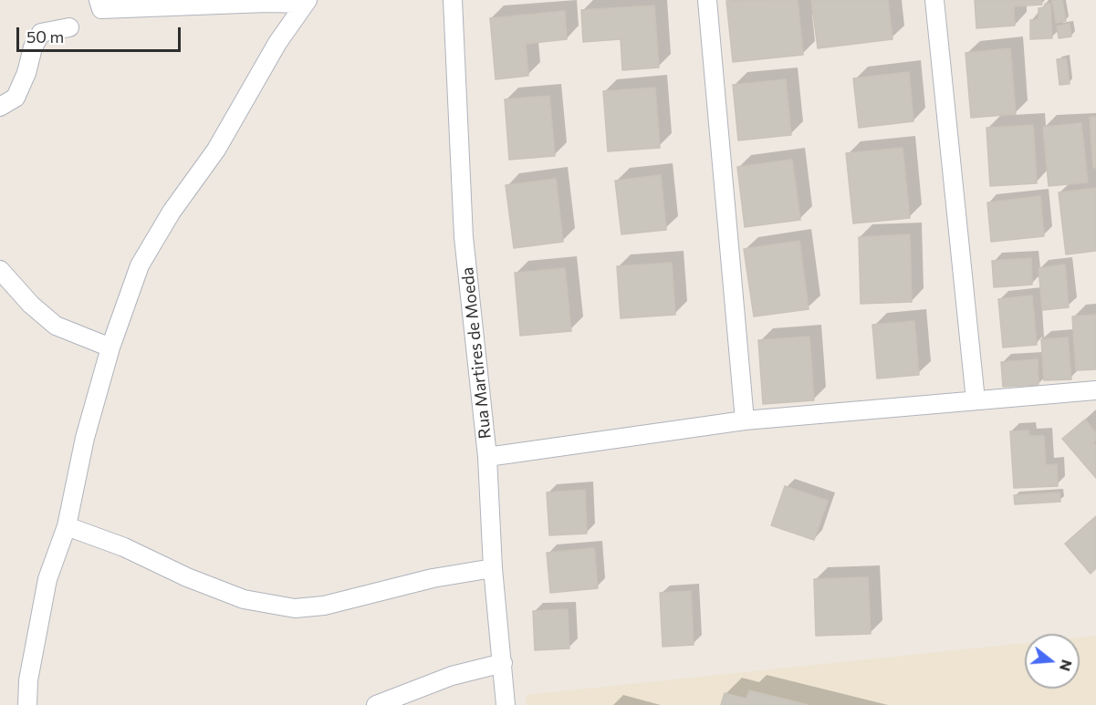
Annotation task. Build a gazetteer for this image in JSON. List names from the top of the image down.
{
  "streets": {
    "street": ["Rua Martires de Moeda"]
  },
  "scale_bar": "50 m",
  "north": "right"
}
